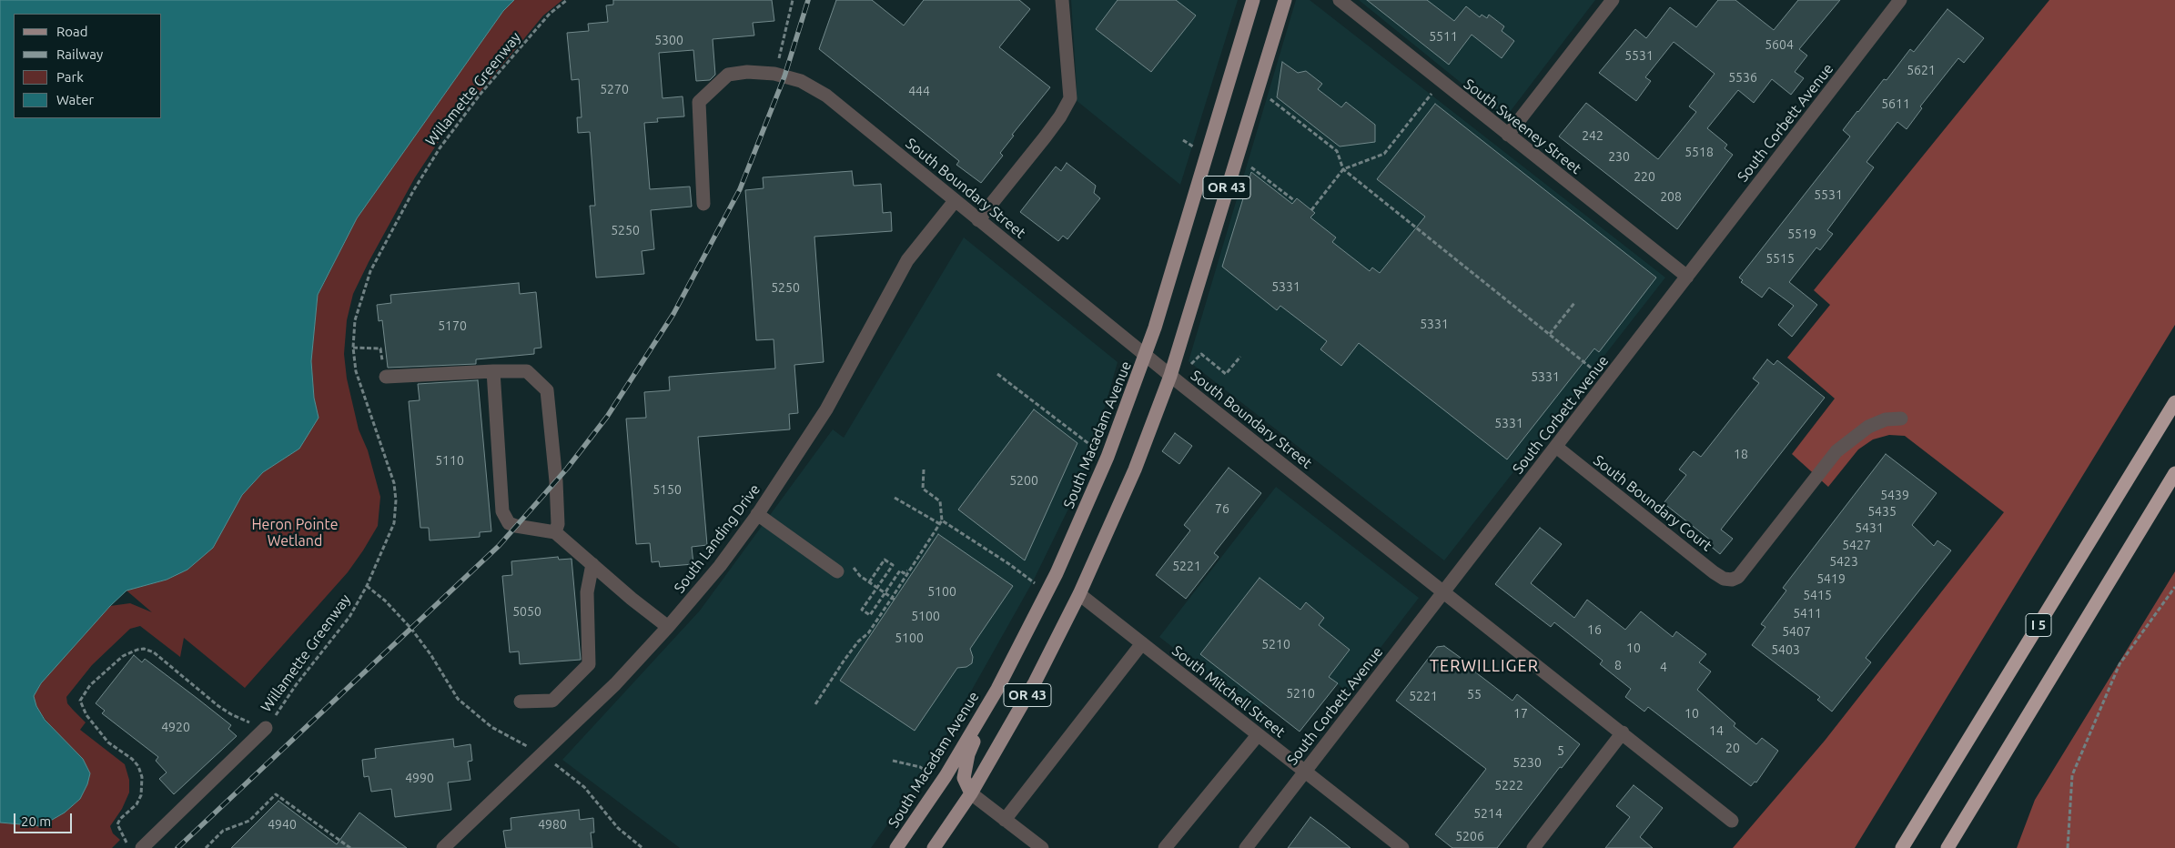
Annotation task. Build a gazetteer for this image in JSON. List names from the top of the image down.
{
  "streets": {
    "highway": ["I 5"],
    "main road": ["OR 43", "South Macadam Avenue"],
    "street": [
      "South Corbett Avenue",
      "South Sweeney Street",
      "South Boundary Street",
      "South Boundary Court",
      "South Landing Drive",
      "South Mitchell Street"
    ],
    "path": ["Willamette Greenway"]
  },
  "crossings": [
    ["South Corbett Avenue", "South Sweeney Street"],
    ["South Corbett Avenue", "South Boundary Street"],
    ["South Corbett Avenue", "South Boundary Court"],
    ["South Corbett Avenue", "South Mitchell Street"],
    ["OR 43", "South Boundary Street"],
    ["OR 43", "South Mitchell Street"],
    ["South Boundary Street", "South Macadam Avenue"],
    ["South Boundary Street", "South Landing Drive"]
  ],
  "districts": ["TERWILLIGER"],
  "parks": ["Heron Pointe Wetland"],
  "house_numbers": [
    "5511",
    "5300",
    "5604",
    "5531",
    "5621",
    "5536",
    "5270",
    "444",
    "5611",
    "242",
    "5518",
    "230",
    "220",
    "5531",
    "208",
    "5250",
    "5519",
    "5515",
    "5331",
    "5250",
    "5331",
    "5170",
    "5331",
    "5331",
    "18",
    "5110",
    "5200",
    "5150",
    "5439",
    "76",
    "5435",
    "5431",
    "5427",
    "5423",
    "5221",
    "5419",
    "5100",
    "5415",
    "5050",
    "5411",
    "5100",
    "16",
    "5407",
    "5100",
    "5210",
    "10",
    "5403",
    "8",
    "4",
    "5210",
    "55",
    "5221",
    "17",
    "10",
    "4920",
    "14",
    "20",
    "5",
    "5230",
    "4990",
    "5222",
    "5214",
    "4940",
    "4980",
    "5206"
  ],
  "legend": [
    "Road",
    "Railway",
    "Park",
    "Water"
  ],
  "scale_bar": "20 m"
}
